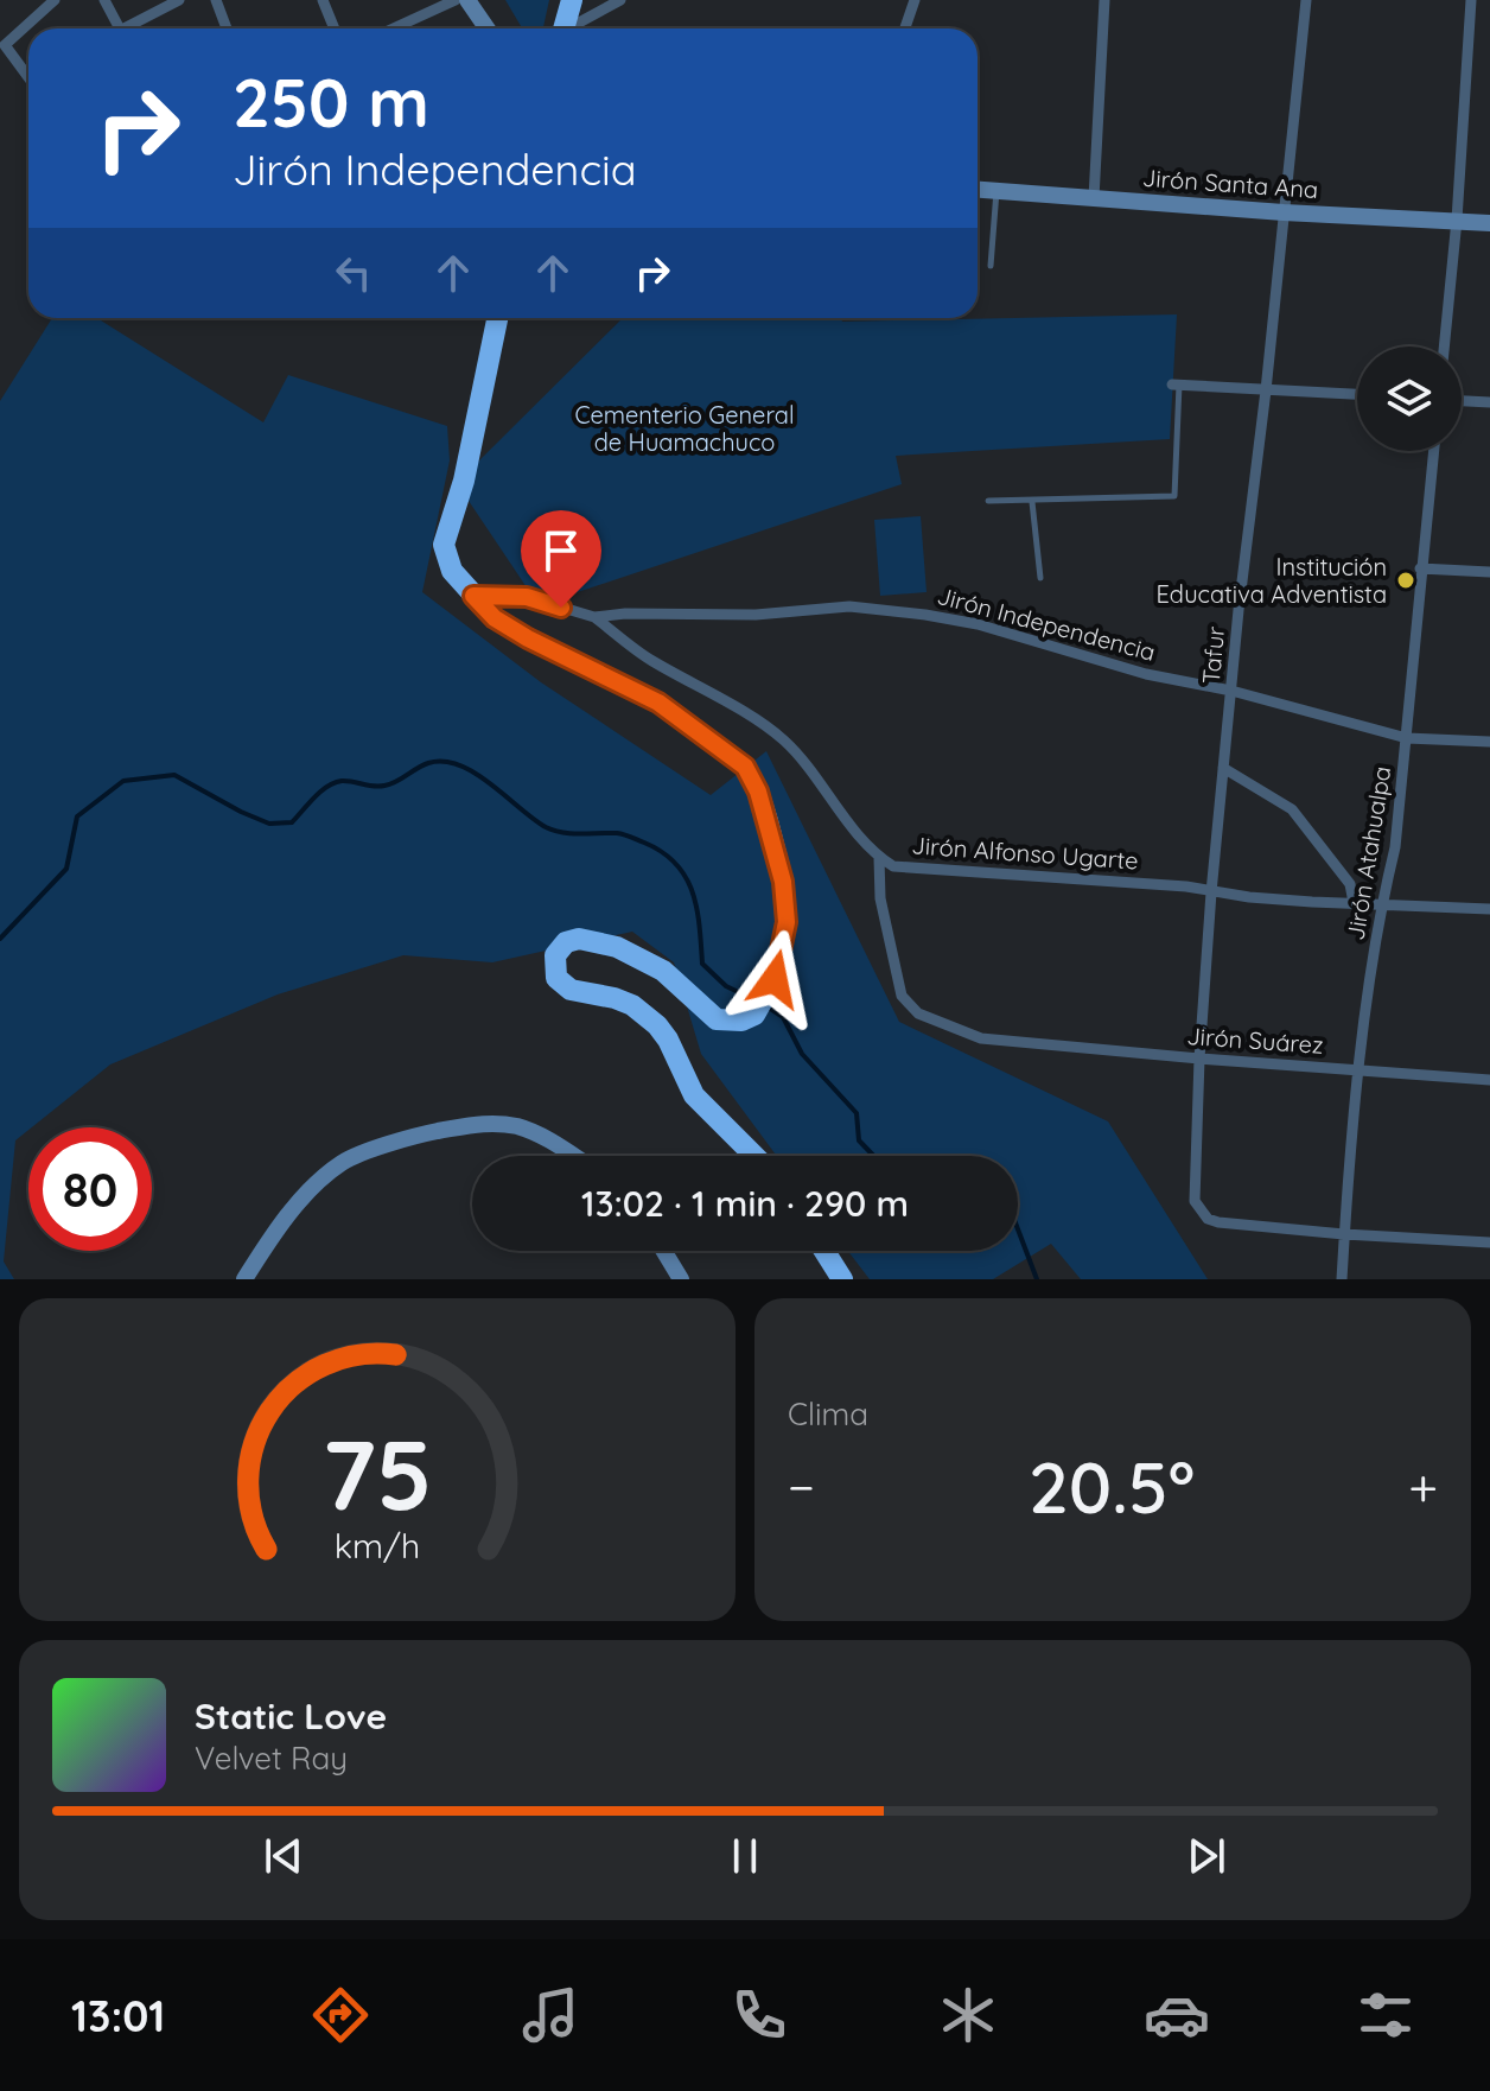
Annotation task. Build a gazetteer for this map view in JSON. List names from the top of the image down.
{
  "streets": {
    "street": [
      "Jirón Santa Ana",
      "Jirón Independencia",
      "Tafur",
      "Jirón Alfonso Ugarte",
      "Jirón Atahualpa",
      "Jirón Suárez"
    ]
  },
  "crossings": [
    ["Jirón Santa Ana", "Tafur"],
    ["Jirón Independencia", "Tafur"],
    ["Jirón Independencia", "Jirón Alfonso Ugarte"],
    ["Jirón Independencia", "Jirón Atahualpa"],
    ["Tafur", "Jirón Alfonso Ugarte"],
    ["Tafur", "Jirón Atahualpa"],
    ["Tafur", "Jirón Suárez"],
    ["Jirón Alfonso Ugarte", "Jirón Atahualpa"],
    ["Jirón Alfonso Ugarte", "Jirón Suárez"],
    ["Jirón Atahualpa", "Jirón Suárez"]
  ],
  "parks": ["Cementerio General de Huamachuco"],
  "places": ["Institución Educativa Adventista"],
  "page": {
    "turn": ["250 m", "Jirón Independencia"],
    "limit": "80",
    "trip": "13:02 · 1 min · 290 m",
    "tile": "Clima",
    "heat": ["−", "20.5°", "+"],
    "song": ["Static Love", "Velvet Ray"],
    "tabs": "13:01",
    "gauge": ["75", "km/h"]
  }
}
